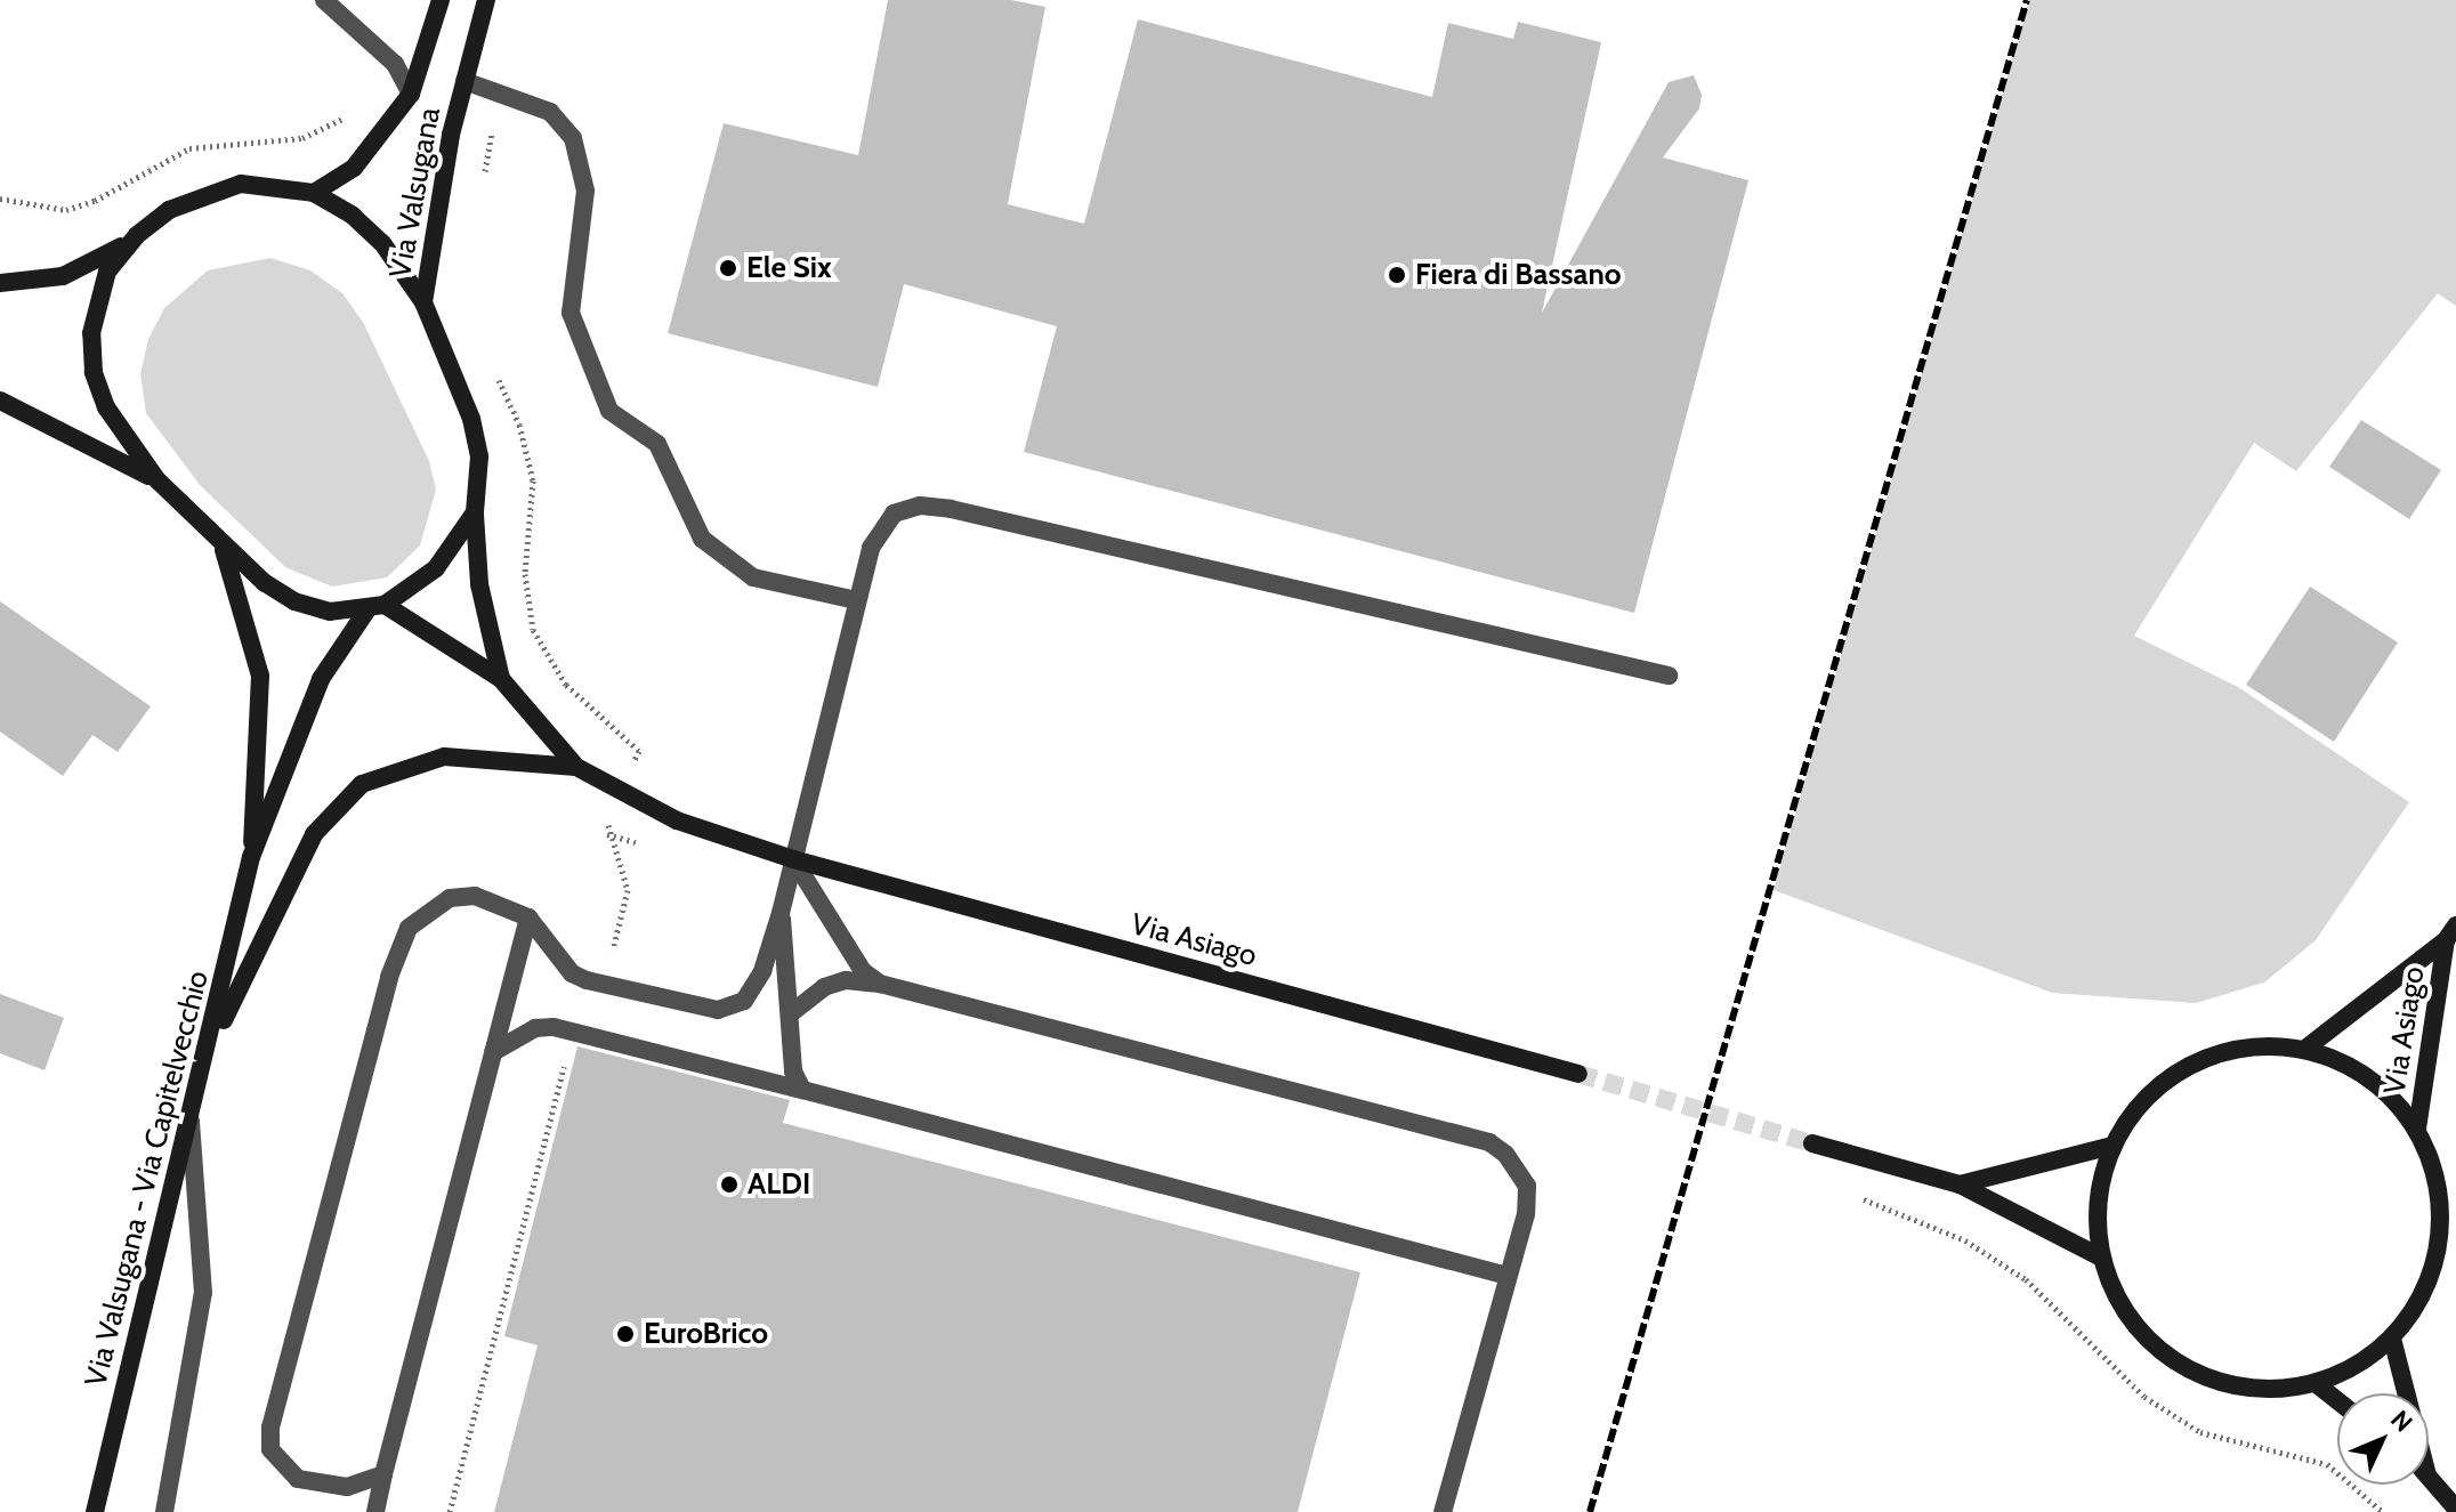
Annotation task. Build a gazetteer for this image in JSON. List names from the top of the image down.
{
  "streets": {
    "main road": ["Via Valsugana", "Via Asiago", "Via Valsugana - Via Capitelvecchio"]
  },
  "places": [
    "Ele Six",
    "Fiera di Bassano",
    "ALDI",
    "EuroBrico"
  ],
  "north": "top right"
}
